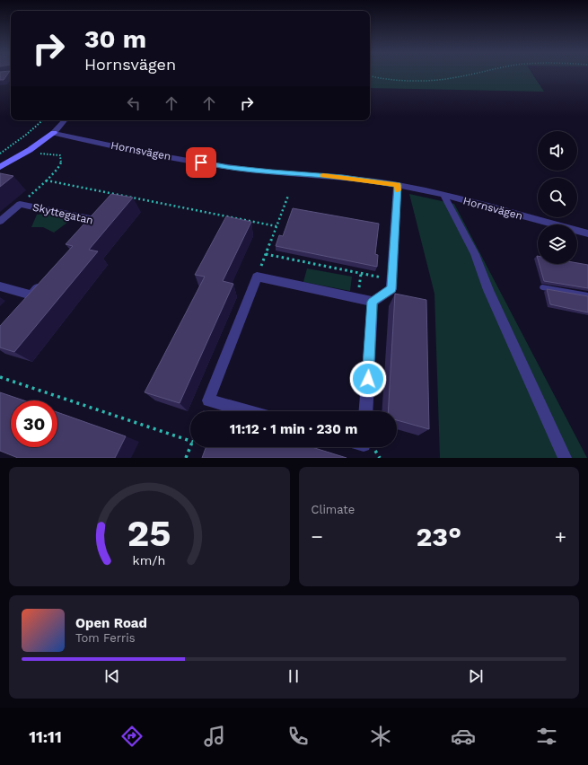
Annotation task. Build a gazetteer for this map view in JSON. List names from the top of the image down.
{
  "streets": {
    "street": ["Hornsvägen", "Skyttegatan"]
  },
  "page": {
    "turn": ["30 m", "Hornsvägen"],
    "limit": "30",
    "trip": "11:12 · 1 min · 230 m",
    "tile": "Climate",
    "heat": ["−", "23°", "+"],
    "song": ["Open Road", "Tom Ferris"],
    "tabs": "11:11",
    "gauge": ["25", "km/h"]
  }
}
